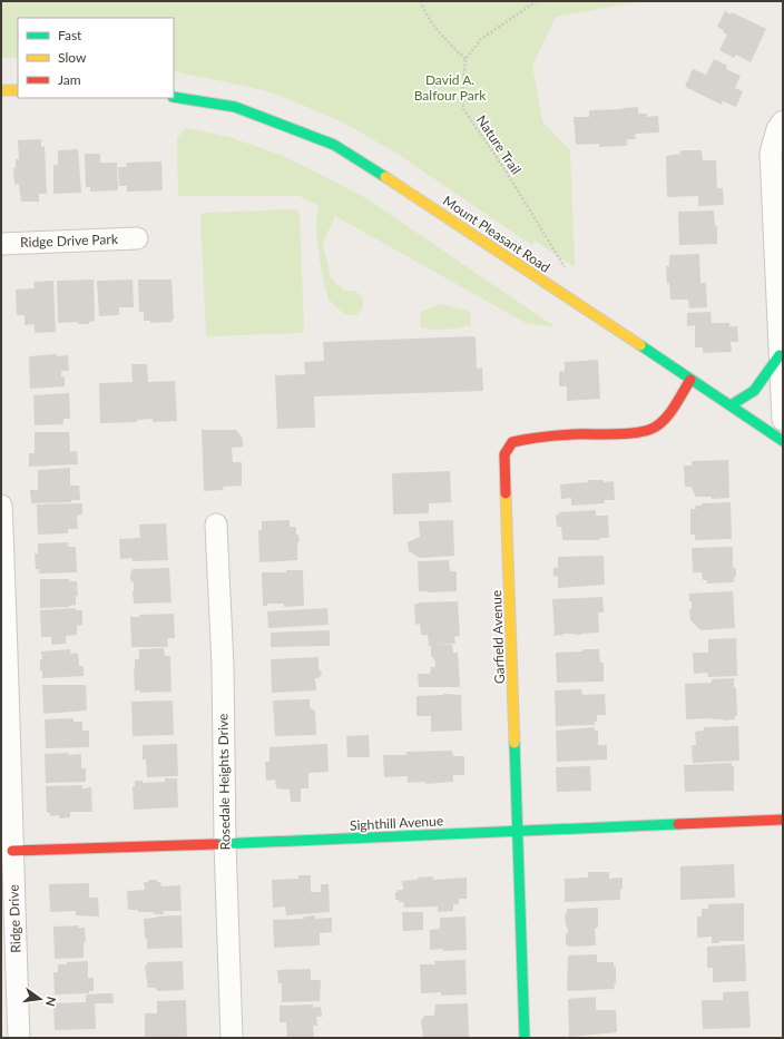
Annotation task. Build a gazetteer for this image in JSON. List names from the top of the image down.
{
  "streets": {
    "street": [
      "Mount Pleasant Road",
      "Ridge Drive Park",
      "Garfield Avenue",
      "Rosedale Heights Drive",
      "Sighthill Avenue",
      "Ridge Drive"
    ],
    "path": ["Nature Trail"]
  },
  "crossings": [
    ["Mount Pleasant Road", "Garfield Avenue"],
    ["Garfield Avenue", "Sighthill Avenue"],
    ["Rosedale Heights Drive", "Sighthill Avenue"],
    ["Sighthill Avenue", "Ridge Drive"]
  ],
  "parks": ["David A. Balfour Park"],
  "legend": ["Fast", "Slow", "Jam"],
  "north": "right"
}
